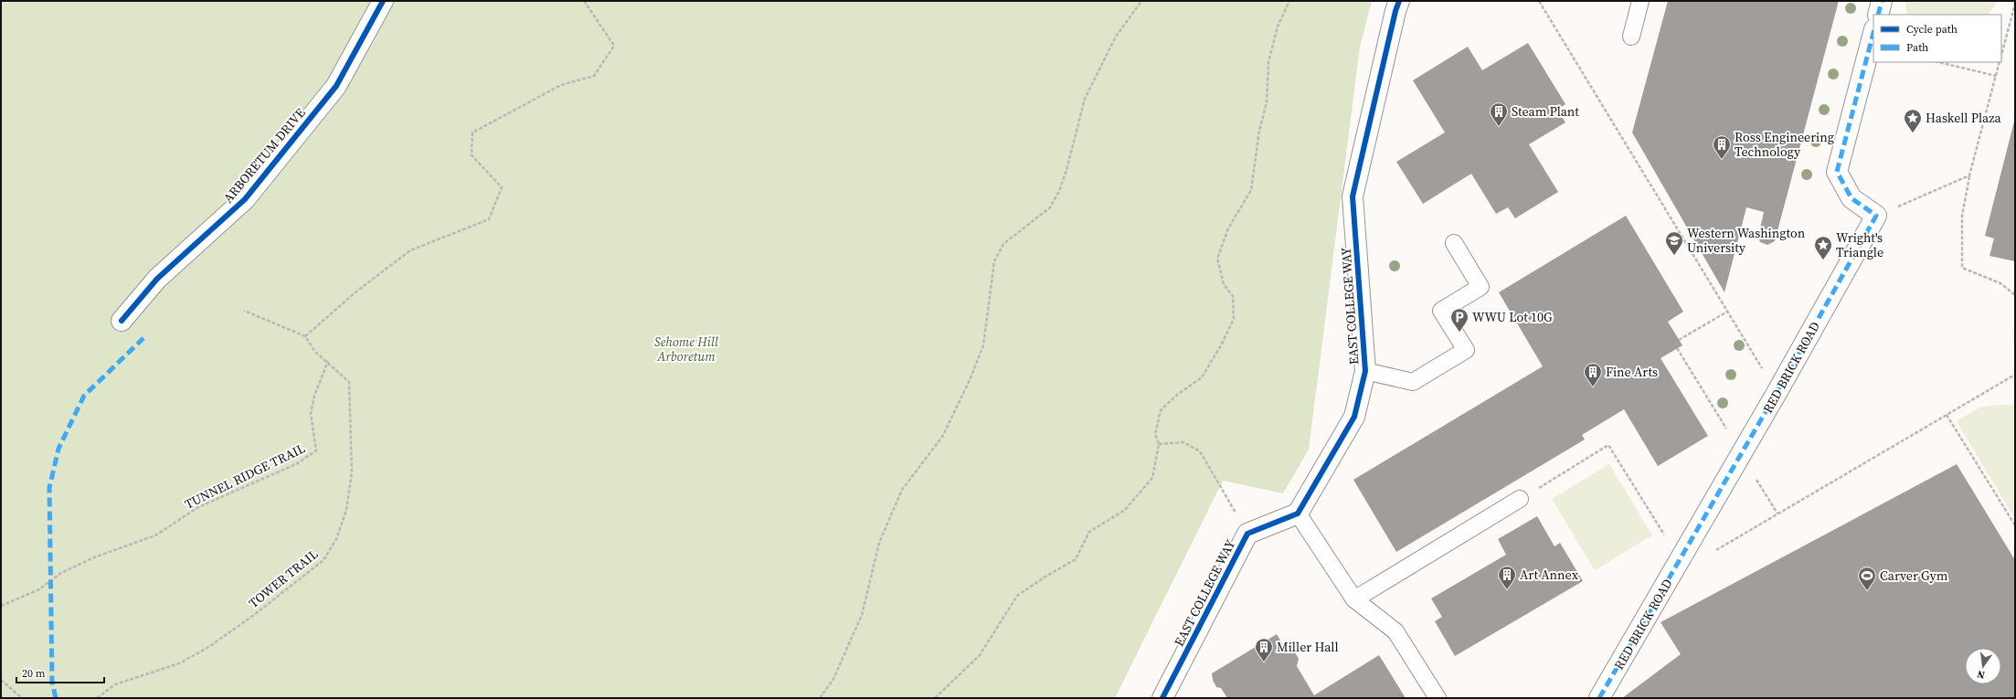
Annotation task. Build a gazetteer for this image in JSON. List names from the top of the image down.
{
  "streets": {
    "street": ["ARBORETUM DRIVE", "EAST COLLEGE WAY", "RED BRICK ROAD"],
    "path": ["TUNNEL RIDGE TRAIL", "TOWER TRAIL"]
  },
  "crossings": [
    ["TUNNEL RIDGE TRAIL", "TOWER TRAIL"]
  ],
  "parks": ["Sehome Hill Arboretum"],
  "places": {
    "building": [
      "Steam Plant",
      "Ross Engineering Technology",
      "Fine Arts",
      "Art Annex",
      "Miller Hall"
    ],
    "place": ["Haskell Plaza", "Wright's Triangle"],
    "school or university": ["Western Washington University"],
    "parking": ["WWU Lot 10G"],
    "sports": ["Carver Gym"]
  },
  "legend": ["Cycle path", "Path"],
  "scale_bar": "20 m",
  "north": "bottom"
}
